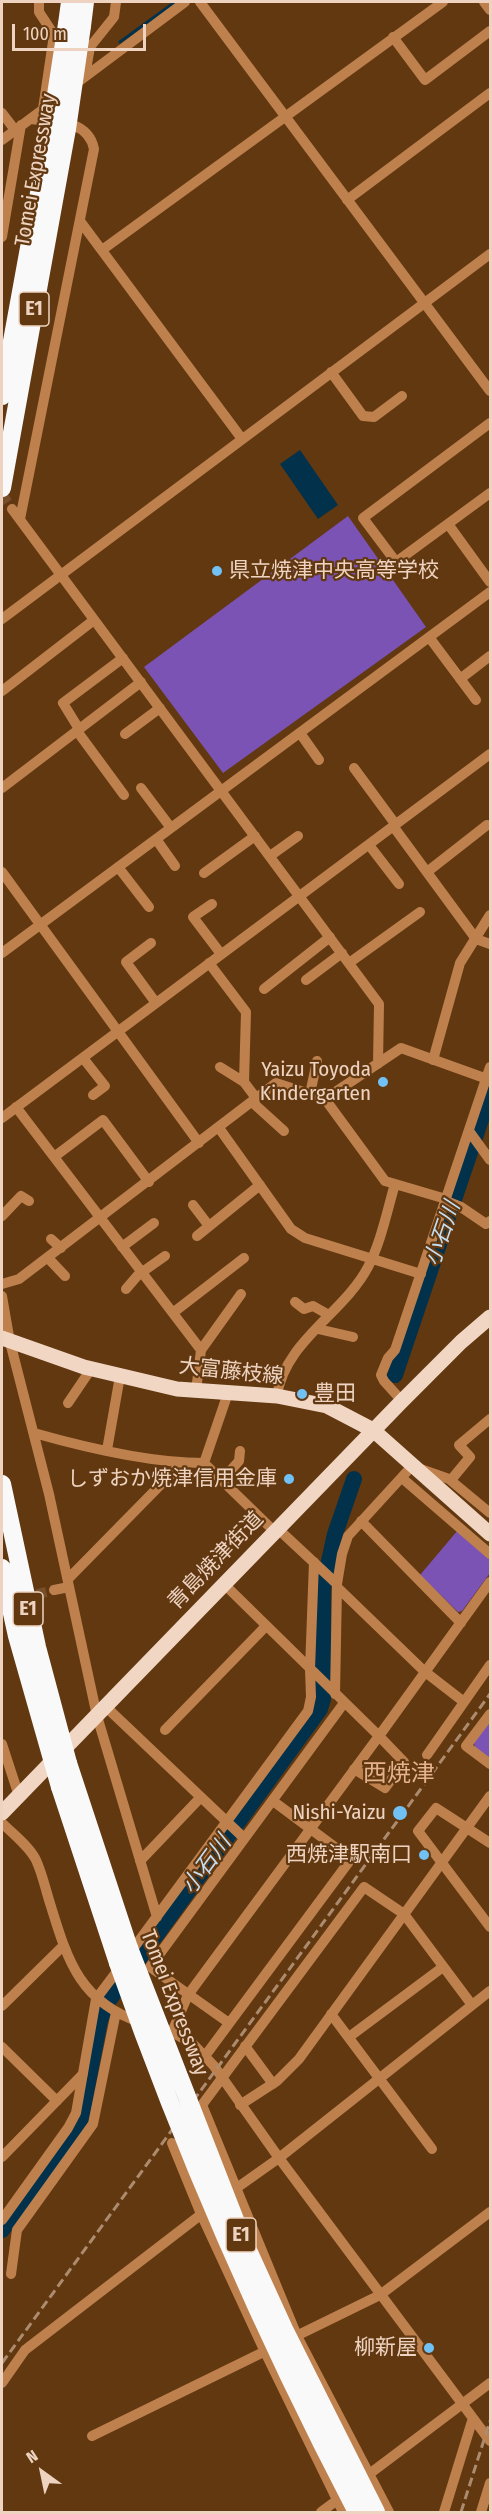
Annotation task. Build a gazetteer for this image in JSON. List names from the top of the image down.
{
  "streets": {
    "highway": ["Tomei Expressway", "E1"],
    "main road": ["大富藤枝線", "青島焼津街道"]
  },
  "crossings": [
    ["大富藤枝線", "青島焼津街道"]
  ],
  "districts": ["西焼津"],
  "water": ["小石川"],
  "places": [
    "県立焼津中央高等学校",
    "Yaizu Toyoda Kindergarten",
    "豊田",
    "しずおか焼津信用金庫",
    "Nishi-Yaizu",
    "西焼津駅南口",
    "柳新屋"
  ],
  "scale_bar": "100 m",
  "north": "top left"
}
